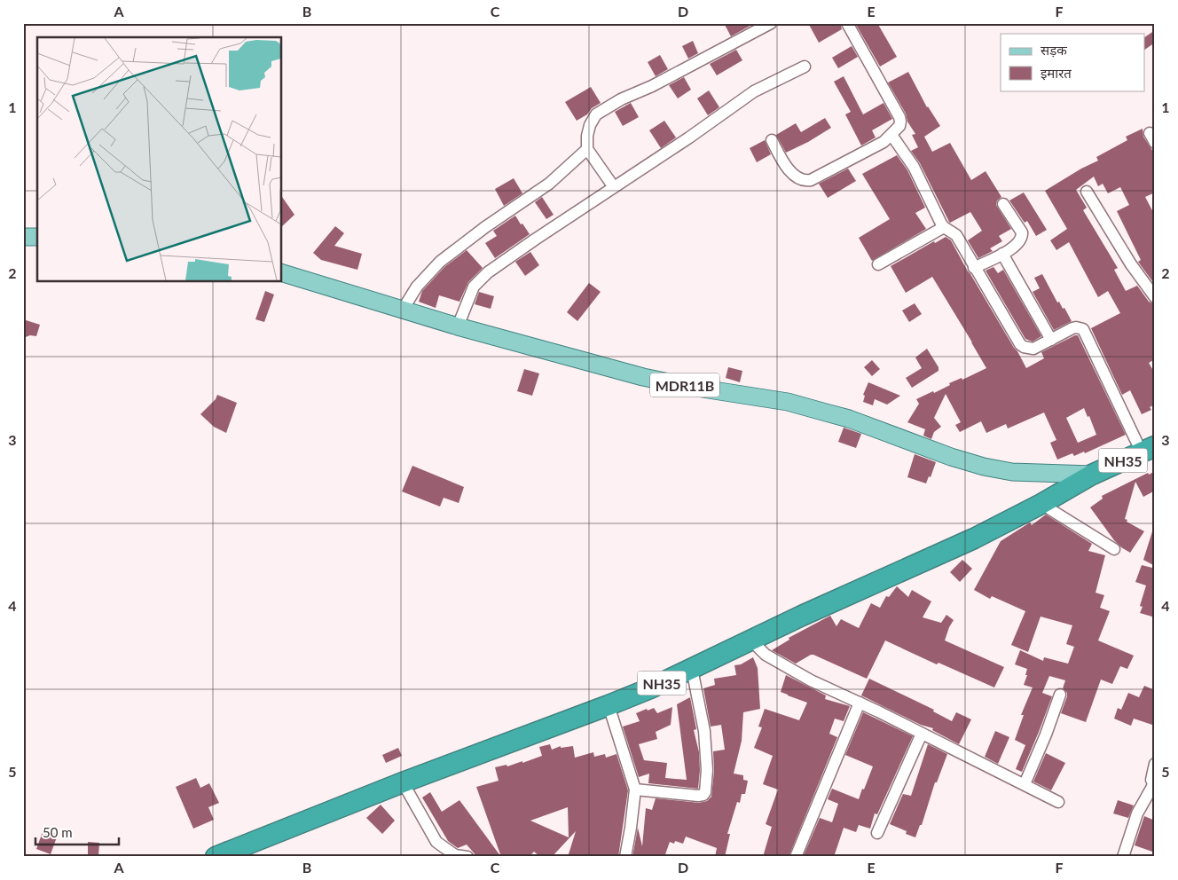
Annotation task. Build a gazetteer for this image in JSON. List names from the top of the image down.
{
  "streets": {
    "highway": ["NH35"],
    "main road": ["MDR11B"]
  },
  "crossings": [
    ["MDR11B", "NH35"]
  ],
  "legend": ["सड़क", "इमारत"],
  "scale_bar": "50 m",
  "grid": {
    "columns": [
      "A",
      "B",
      "C",
      "D",
      "E",
      "F"
    ],
    "rows": [
      "1",
      "2",
      "3",
      "4",
      "5"
    ]
  }
}
